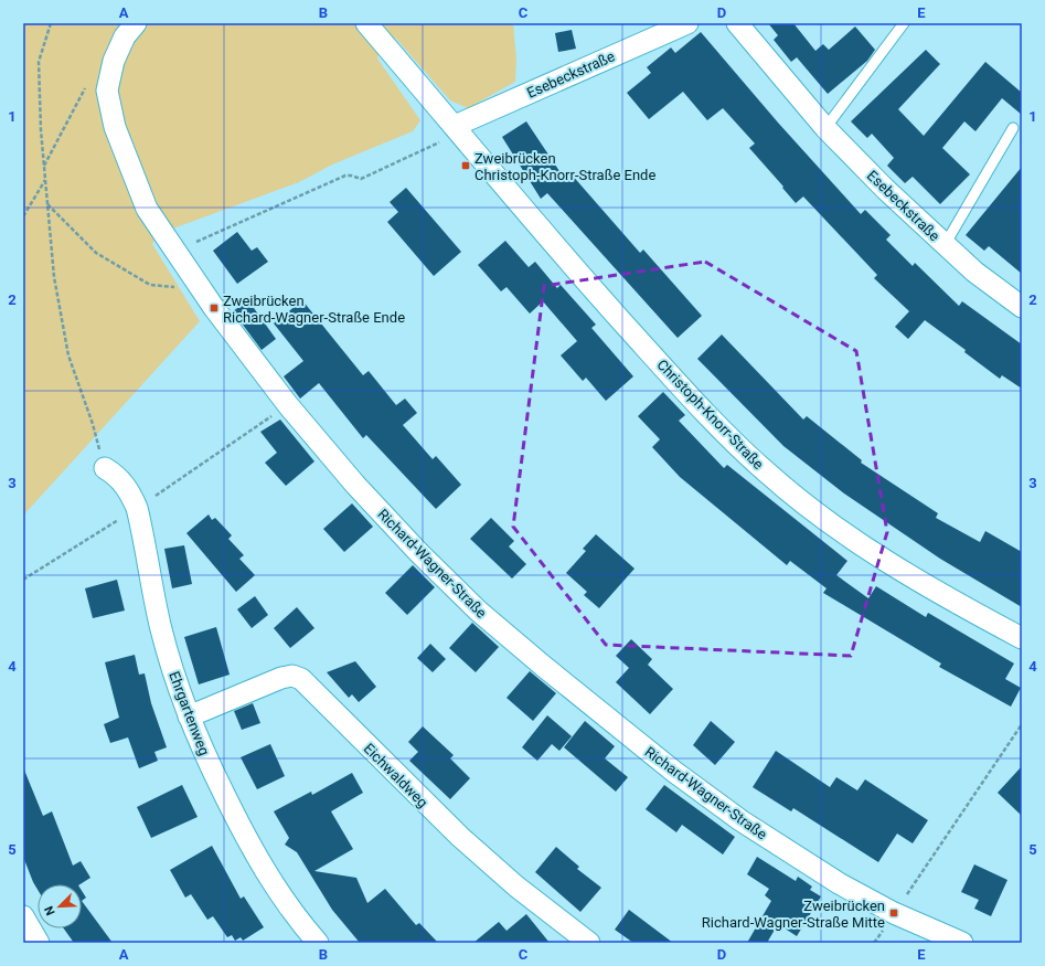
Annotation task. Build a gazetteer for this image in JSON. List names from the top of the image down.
{
  "streets": {
    "street": [
      "Esebeckstraße",
      "Christoph-Knorr-Straße",
      "Richard-Wagner-Straße",
      "Ehrgartenweg",
      "Eichwaldweg"
    ]
  },
  "crossings": [
    ["Esebeckstraße", "Christoph-Knorr-Straße"],
    ["Ehrgartenweg", "Eichwaldweg"]
  ],
  "places": {
    "transit": ["Zweibrücken Christoph-Knorr-Straße Ende", "Zweibrücken Richard-Wagner-Straße Ende", "Zweibrücken Richard-Wagner-Straße Mitte"]
  },
  "north": "bottom left",
  "grid": {
    "columns": [
      "A",
      "B",
      "C",
      "D",
      "E"
    ],
    "rows": [
      "1",
      "2",
      "3",
      "4",
      "5"
    ]
  }
}
